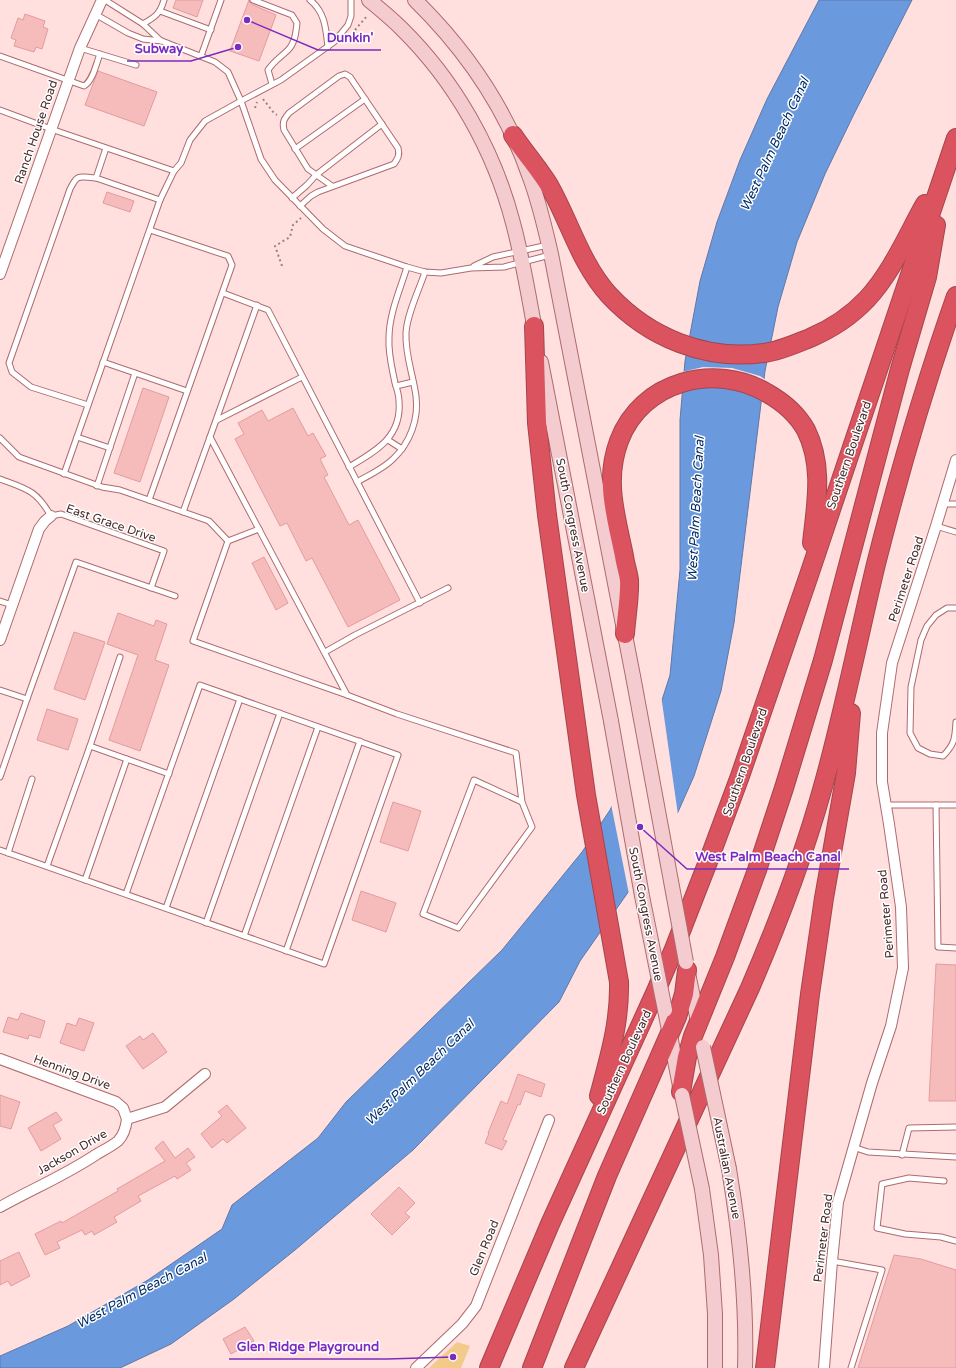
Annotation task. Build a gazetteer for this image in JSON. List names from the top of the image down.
{
  "streets": {
    "highway": ["Southern Boulevard"],
    "main road": ["South Congress Avenue", "Australian Avenue"],
    "street": [
      "Ranch House Road",
      "Perimeter Road",
      "Henning Drive",
      "Jackson Drive",
      "Glen Road"
    ],
    "lane": ["East Grace Drive"]
  },
  "crossings": [
    ["Henning Drive", "Jackson Drive"]
  ],
  "water": ["West Palm Beach Canal"],
  "places": [
    "Dunkin'",
    "Subway",
    "West Palm Beach Canal",
    "Glen Ridge Playground"
  ]
}
